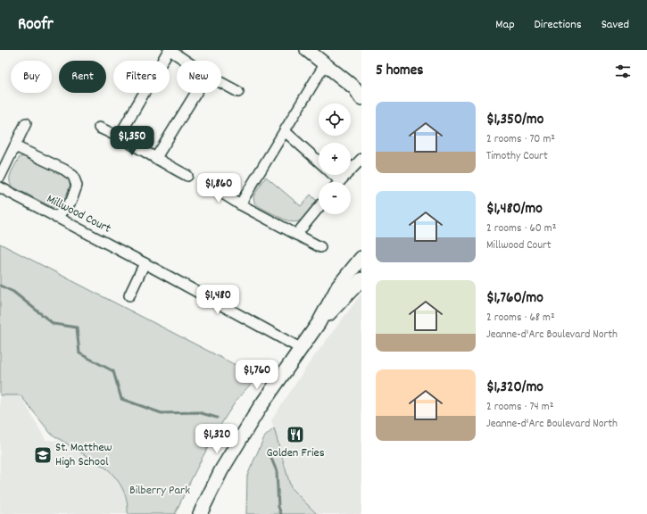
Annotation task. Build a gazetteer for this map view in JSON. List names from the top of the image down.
{
  "streets": {
    "street": ["Millwood Court"]
  },
  "parks": ["Bilberry Park"],
  "places": {
    "restaurant": ["Golden Fries"],
    "school or university": ["St. Matthew High School"]
  },
  "page": {
    "header": "Roofr",
    "nav": ["Map", "Directions", "Saved"],
    "heading": "5 homes",
    "chip": [
      "Buy",
      "Rent",
      "Filters",
      "New"
    ],
    "list": [
      {
        "name": "$1,350/mo",
        "note": "2 rooms · 70 m² · Timothy Court"
      },
      {
        "name": "$1,480/mo",
        "note": "2 rooms · 60 m² · Millwood Court"
      },
      {
        "name": "$1,760/mo",
        "note": "2 rooms · 68 m² · Jeanne-d'Arc Boulevard North"
      },
      {
        "name": "$1,320/mo",
        "note": "2 rooms · 74 m² · Jeanne-d'Arc Boulevard North"
      }
    ],
    "map_buttons": ["+", "−"],
    "price": [
      "$1,350",
      "$1,860",
      "$1,480",
      "$1,760",
      "$1,320"
    ]
  }
}
